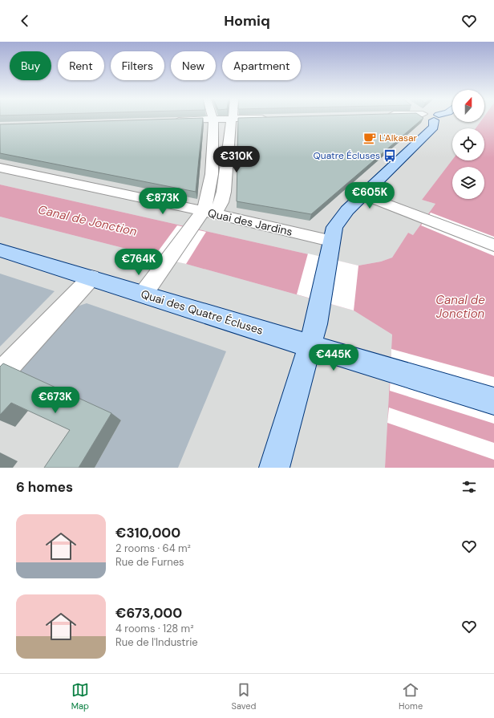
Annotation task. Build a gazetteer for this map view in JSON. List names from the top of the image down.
{
  "streets": {
    "main road": ["Quai des Quatre Écluses"],
    "street": ["Quai des Jardins"]
  },
  "water": ["Canal de Jonction"],
  "places": {
    "cafe": ["L'Alkasar"],
    "bus stop": ["Quatre Écluses"]
  },
  "north": "top",
  "page": {
    "header": "Homiq",
    "chip": [
      "Buy",
      "Rent",
      "Filters",
      "New",
      "Apartment"
    ],
    "price": [
      "€310K",
      "€605K",
      "€873K",
      "€764K",
      "€445K",
      "€673K"
    ],
    "heading": "6 homes",
    "list": [
      {
        "name": "€310,000",
        "note": "2 rooms · 64 m² · Rue de Furnes"
      },
      {
        "name": "€673,000",
        "note": "4 rooms · 128 m² · Rue de l'Industrie"
      }
    ],
    "tabs": ["Map", "Saved", "Home"]
  }
}
